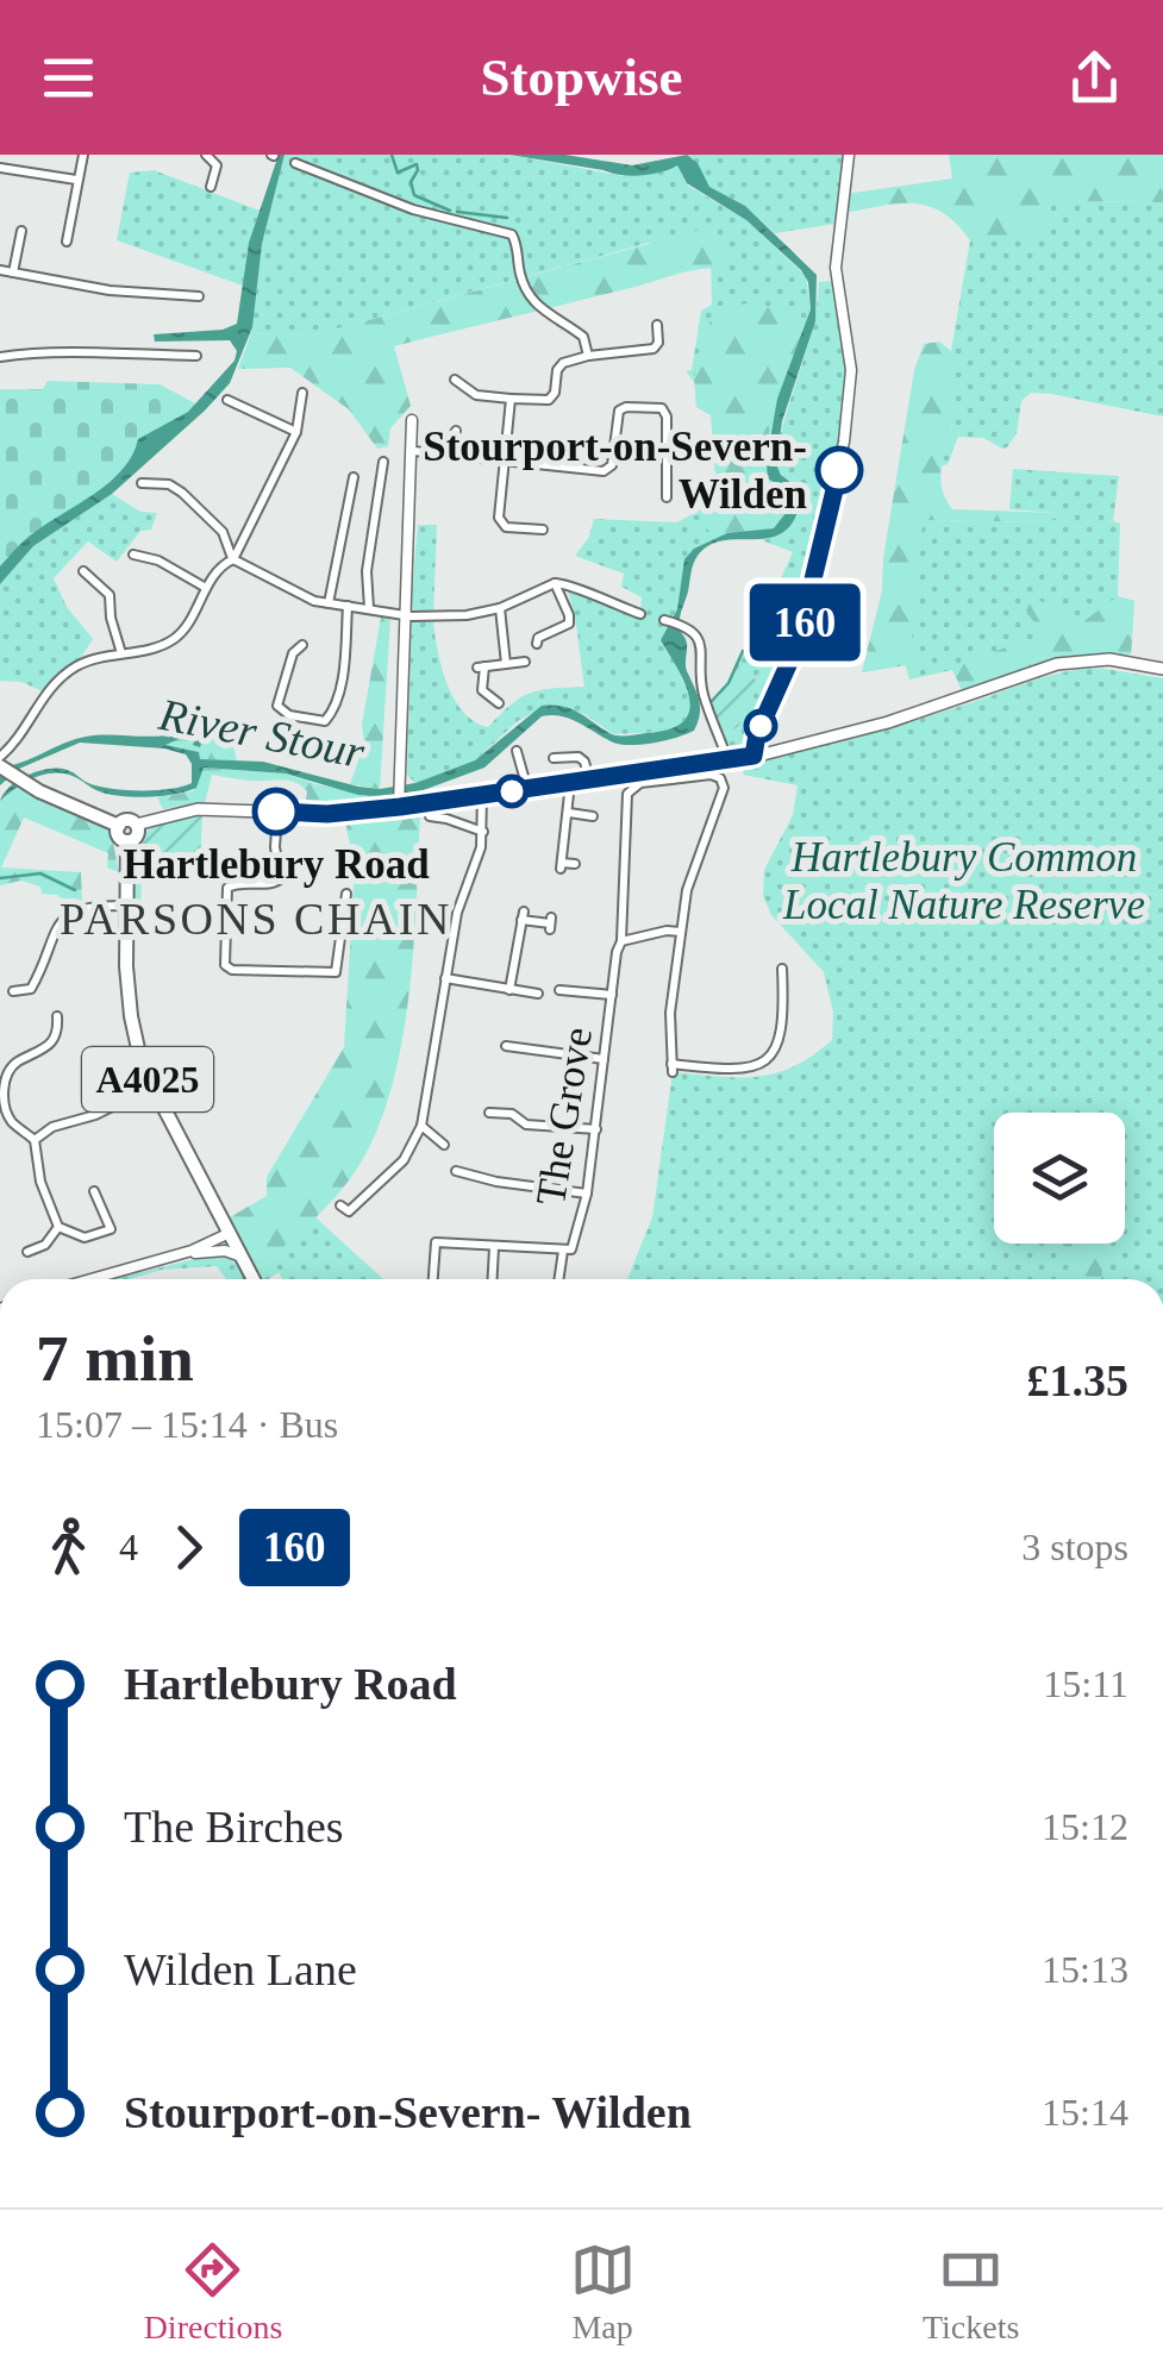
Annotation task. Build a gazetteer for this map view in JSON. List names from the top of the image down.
{
  "streets": {
    "main road": ["A4025"],
    "street": ["The Grove"]
  },
  "districts": ["PARSONS CHAIN"],
  "water": ["River Stour"],
  "parks": ["Hartlebury Common Local Nature Reserve"],
  "places": ["Stourport-on-Severn- Wilden", "Hartlebury Road"],
  "lines": ["bus line 160"],
  "page": {
    "header": "Stopwise",
    "on_map": "160",
    "heading": ["7 min", "15:07 – 15:14 · Bus", "£1.35"],
    "legs": ["4", "160", "3 stops"],
    "list": [
      {
        "name": "Hartlebury Road",
        "value": "15:11"
      },
      {
        "name": "The Birches",
        "value": "15:12"
      },
      {
        "name": "Wilden Lane",
        "value": "15:13"
      },
      {
        "name": "Stourport-on-Severn- Wilden",
        "value": "15:14"
      }
    ],
    "tabs": ["Directions", "Map", "Tickets"]
  }
}
